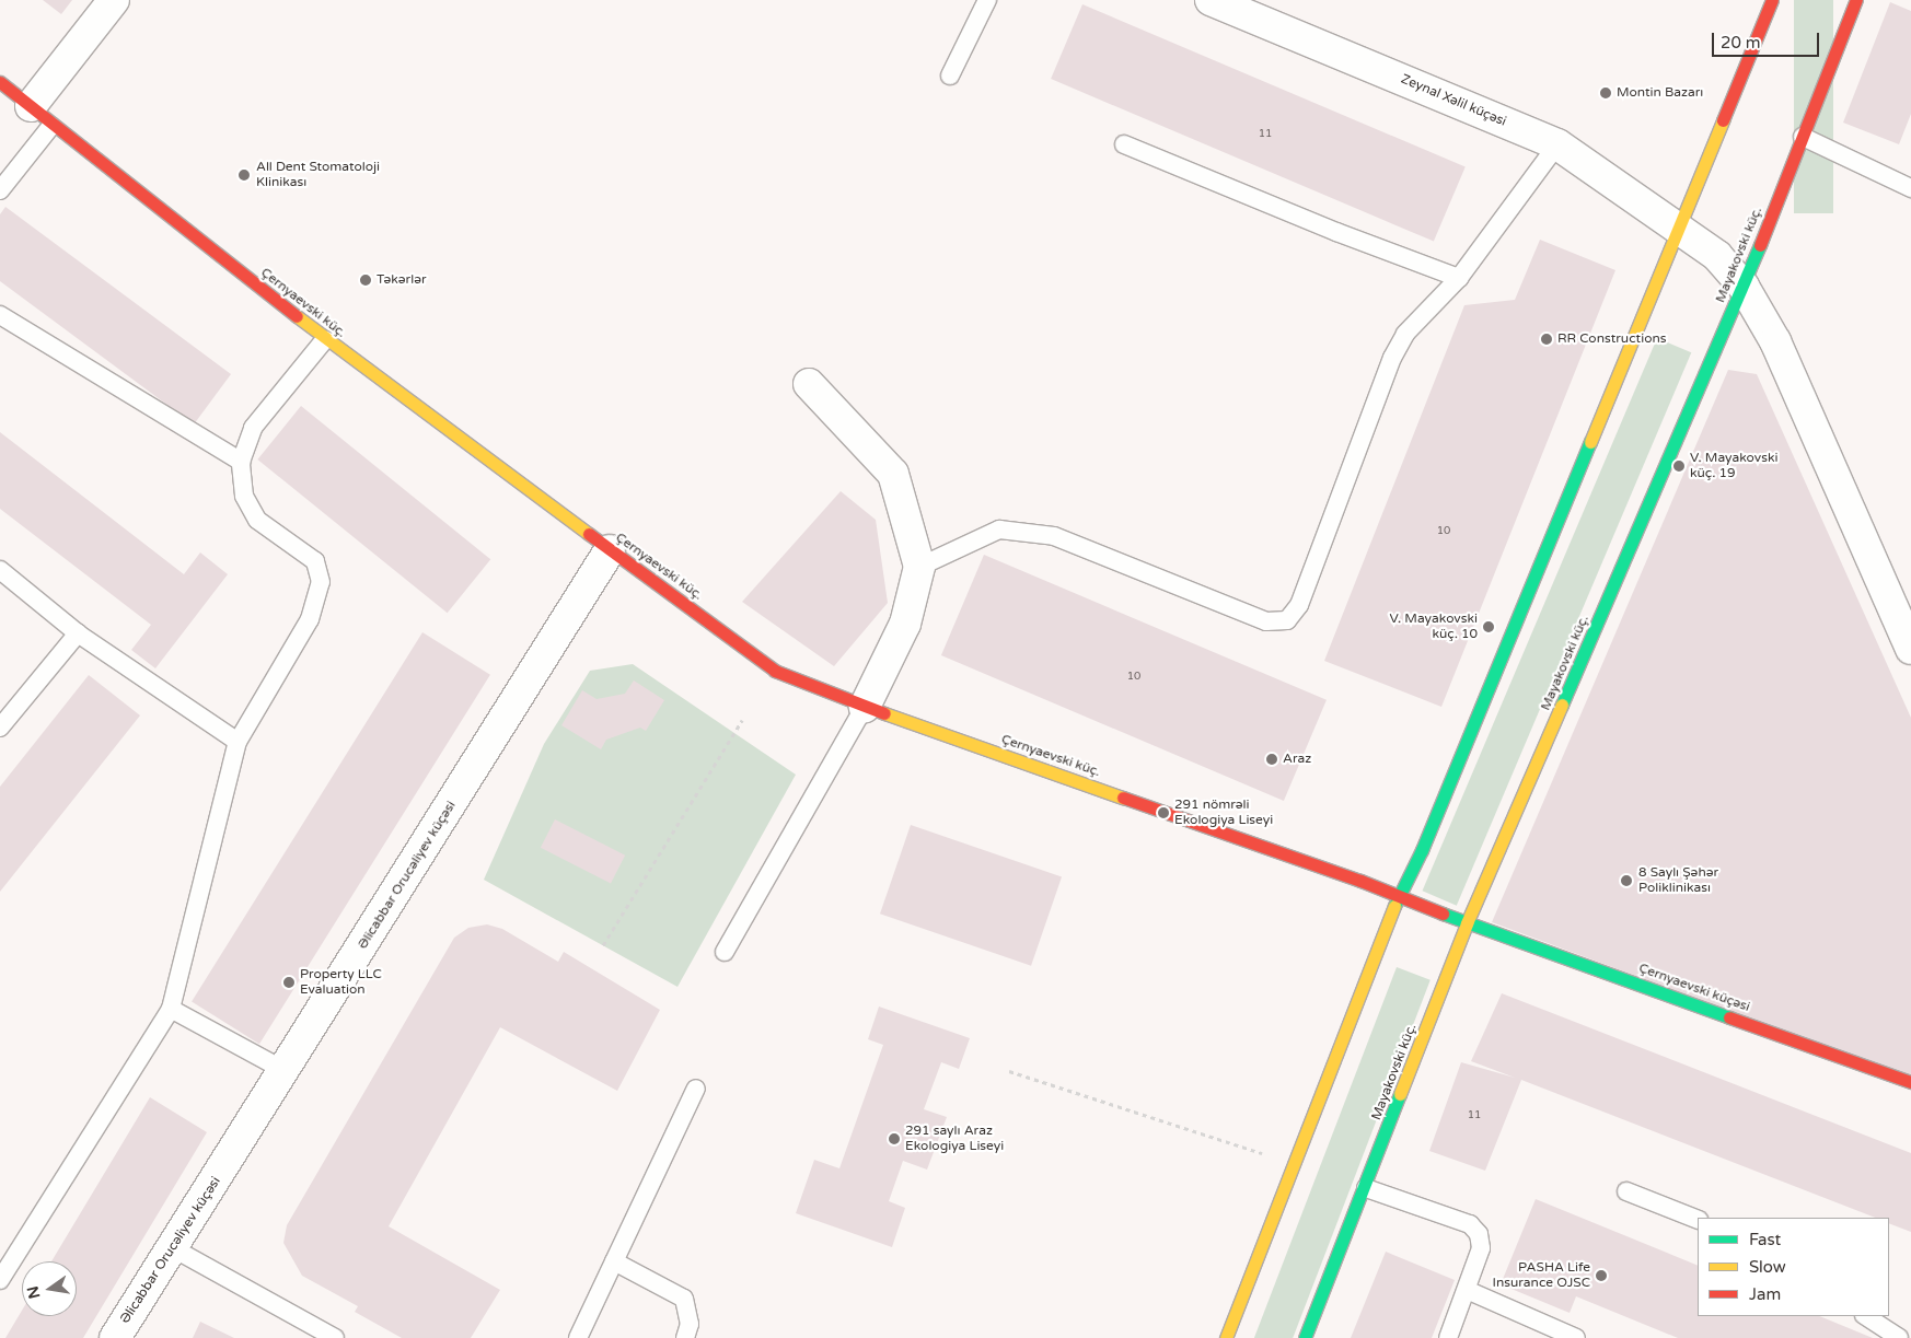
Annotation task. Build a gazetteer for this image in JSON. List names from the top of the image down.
{
  "streets": {
    "street": [
      "Zeynal Xəlil küçəsi",
      "Mayakovski küç.",
      "Çernyaevski küç.",
      "Əlicabbar Orucəliyev küçəsi",
      "Çernyaevski küçəsi"
    ]
  },
  "crossings": [
    ["Zeynal Xəlil küçəsi", "Mayakovski küç."],
    ["Mayakovski küç.", "Çernyaevski küç."],
    ["Mayakovski küç.", "Çernyaevski küçəsi"],
    ["Çernyaevski küç.", "Əlicabbar Orucəliyev küçəsi"],
    ["Çernyaevski küç.", "Çernyaevski küçəsi"]
  ],
  "places": [
    "Montin Bazarı",
    "All Dent Stomatoloji Klinikası",
    "Təkərlər",
    "RR Constructions",
    "V. Mayakovski küç. 19",
    "V. Mayakovski küç. 10",
    "Araz",
    "291 nömrəli Ekologiya Liseyi",
    "8 Saylı Şəhər Poliklinikası",
    "Property LLC Evaluation",
    "291 saylı Araz Ekologiya Liseyi",
    "PASHA Life Insurance OJSC"
  ],
  "house_numbers": [
    "11",
    "10",
    "10",
    "11"
  ],
  "legend": ["Fast", "Slow", "Jam"],
  "scale_bar": "20 m",
  "north": "left"
}
